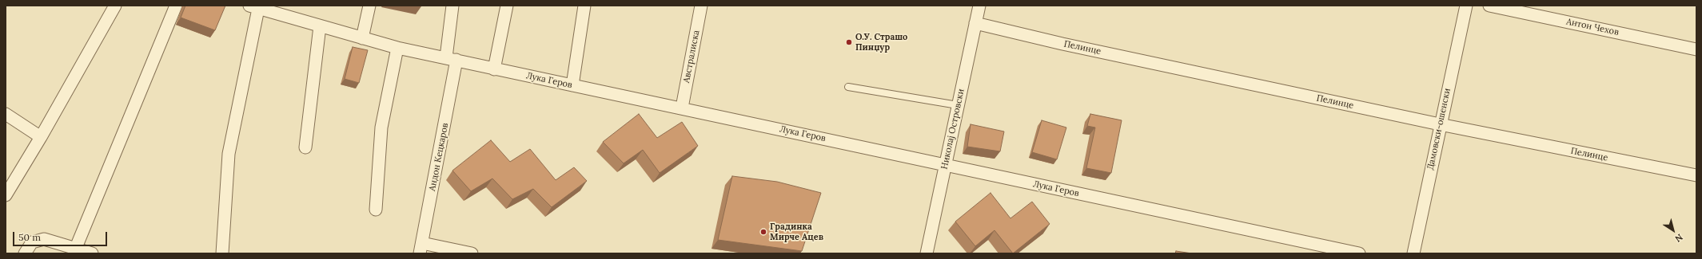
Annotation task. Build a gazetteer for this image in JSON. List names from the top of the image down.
{
  "streets": {
    "street": [
      "Антон Чехов",
      "Пелинце",
      "Австралиска",
      "Лука Геров",
      "Николај Островски",
      "Дамовски-ошенски",
      "Андон Кецкаров"
    ]
  },
  "crossings": [
    ["Пелинце", "Николај Островски"],
    ["Пелинце", "Дамовски-ошенски"],
    ["Австралиска", "Лука Геров"],
    ["Лука Геров", "Николај Островски"],
    ["Лука Геров", "Андон Кецкаров"]
  ],
  "places": ["О.У. Страшо Пинџур", "Градинка Мирче Ацев"],
  "scale_bar": "50 m",
  "north": "bottom right"
}
